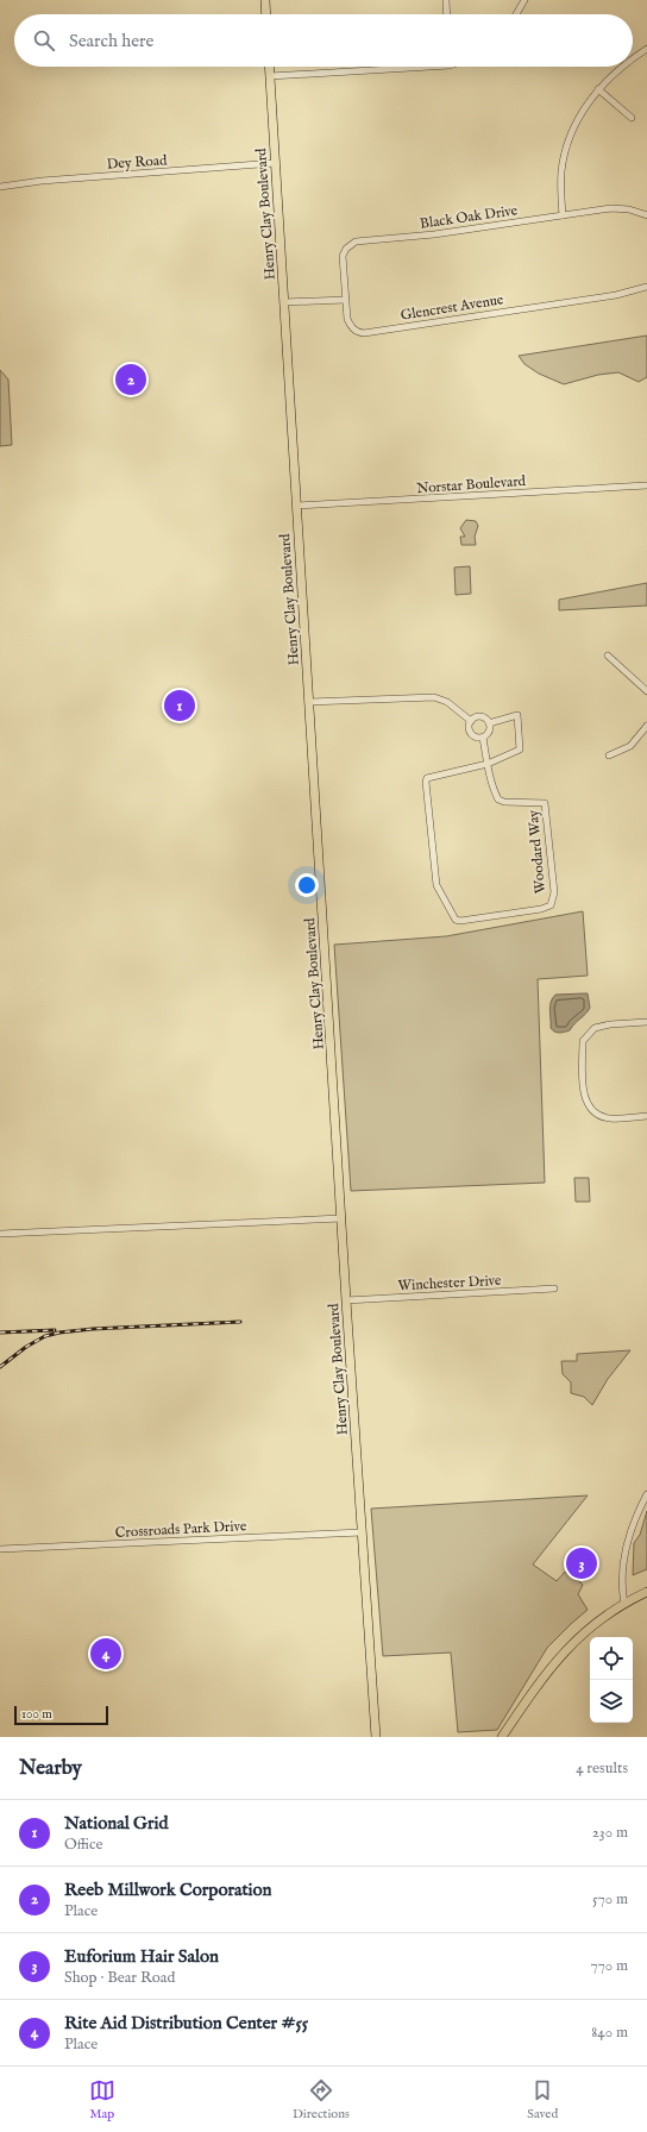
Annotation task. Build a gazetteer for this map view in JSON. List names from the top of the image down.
{
  "streets": {
    "main road": ["Henry Clay Boulevard"],
    "street": [
      "Dey Road",
      "Black Oak Drive",
      "Glencrest Avenue",
      "Norstar Boulevard",
      "Woodard Way",
      "Winchester Drive",
      "Crossroads Park Drive"
    ]
  },
  "crossings": [
    ["Dey Road", "Henry Clay Boulevard"],
    ["Henry Clay Boulevard", "Norstar Boulevard"],
    ["Henry Clay Boulevard", "Winchester Drive"],
    ["Henry Clay Boulevard", "Crossroads Park Drive"],
    ["Black Oak Drive", "Glencrest Avenue"]
  ],
  "scale_bar": "100 m",
  "page": {
    "search": "Search here",
    "pins": [
      "2",
      "1",
      "3",
      "4"
    ],
    "scale": "100 m",
    "heading": ["Nearby", "4 results"],
    "list": [
      {
        "mark": "1",
        "name": "National Grid",
        "note": "Office",
        "value": "230 m"
      },
      {
        "mark": "2",
        "name": "Reeb Millwork Corporation",
        "note": "Place",
        "value": "570 m"
      },
      {
        "mark": "3",
        "name": "Euforium Hair Salon",
        "note": "Shop · Bear Road",
        "value": "770 m"
      },
      {
        "mark": "4",
        "name": "Rite Aid Distribution Center #55",
        "note": "Place",
        "value": "840 m"
      }
    ],
    "nav": ["Map", "Directions", "Saved"]
  }
}
